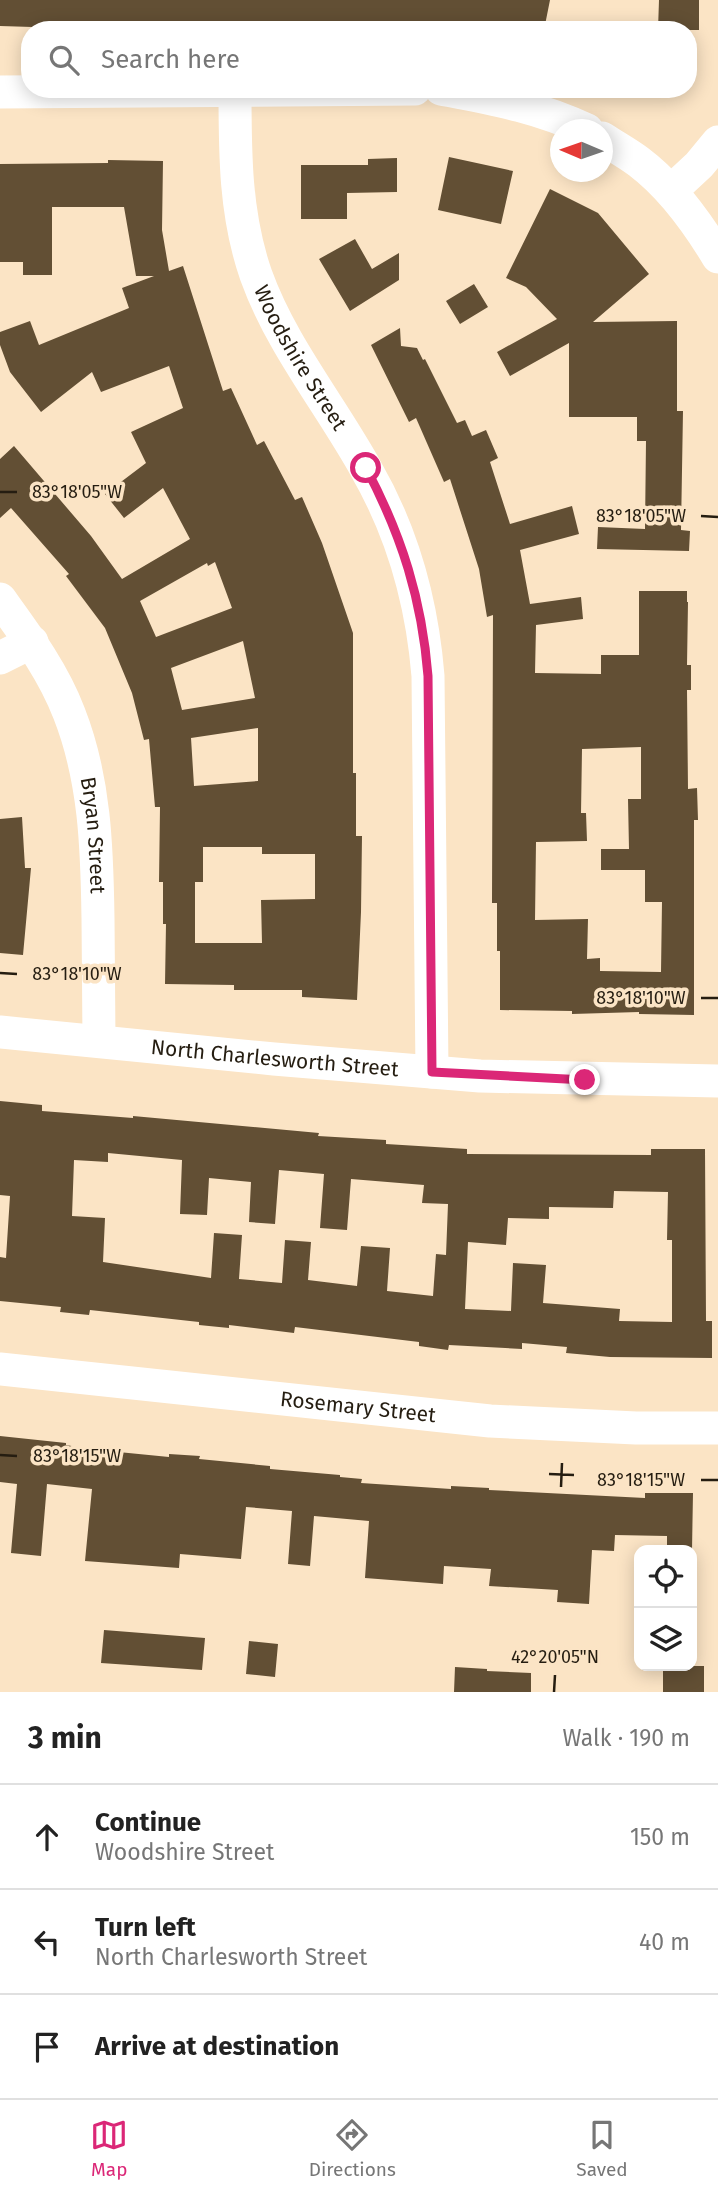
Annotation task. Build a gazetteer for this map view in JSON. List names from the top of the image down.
{
  "streets": {
    "street": [
      "Woodshire Street",
      "Bryan Street",
      "North Charlesworth Street",
      "Rosemary Street"
    ]
  },
  "crossings": [
    ["Woodshire Street", "North Charlesworth Street"],
    ["Bryan Street", "North Charlesworth Street"]
  ],
  "north": "left",
  "page": {
    "search": "Search here",
    "heading": ["3 min", "Walk · 190 m"],
    "list": [
      ["Continue", "Woodshire Street", "150 m"],
      ["Turn left", "North Charlesworth Street", "40 m"],
      "Arrive at destination"
    ],
    "nav": ["Map", "Directions", "Saved"]
  },
  "coordinates": [
    "83°18'05\"W",
    "83°18'10\"W",
    "83°18'15\"W",
    "42°20'05\"N"
  ]
}
